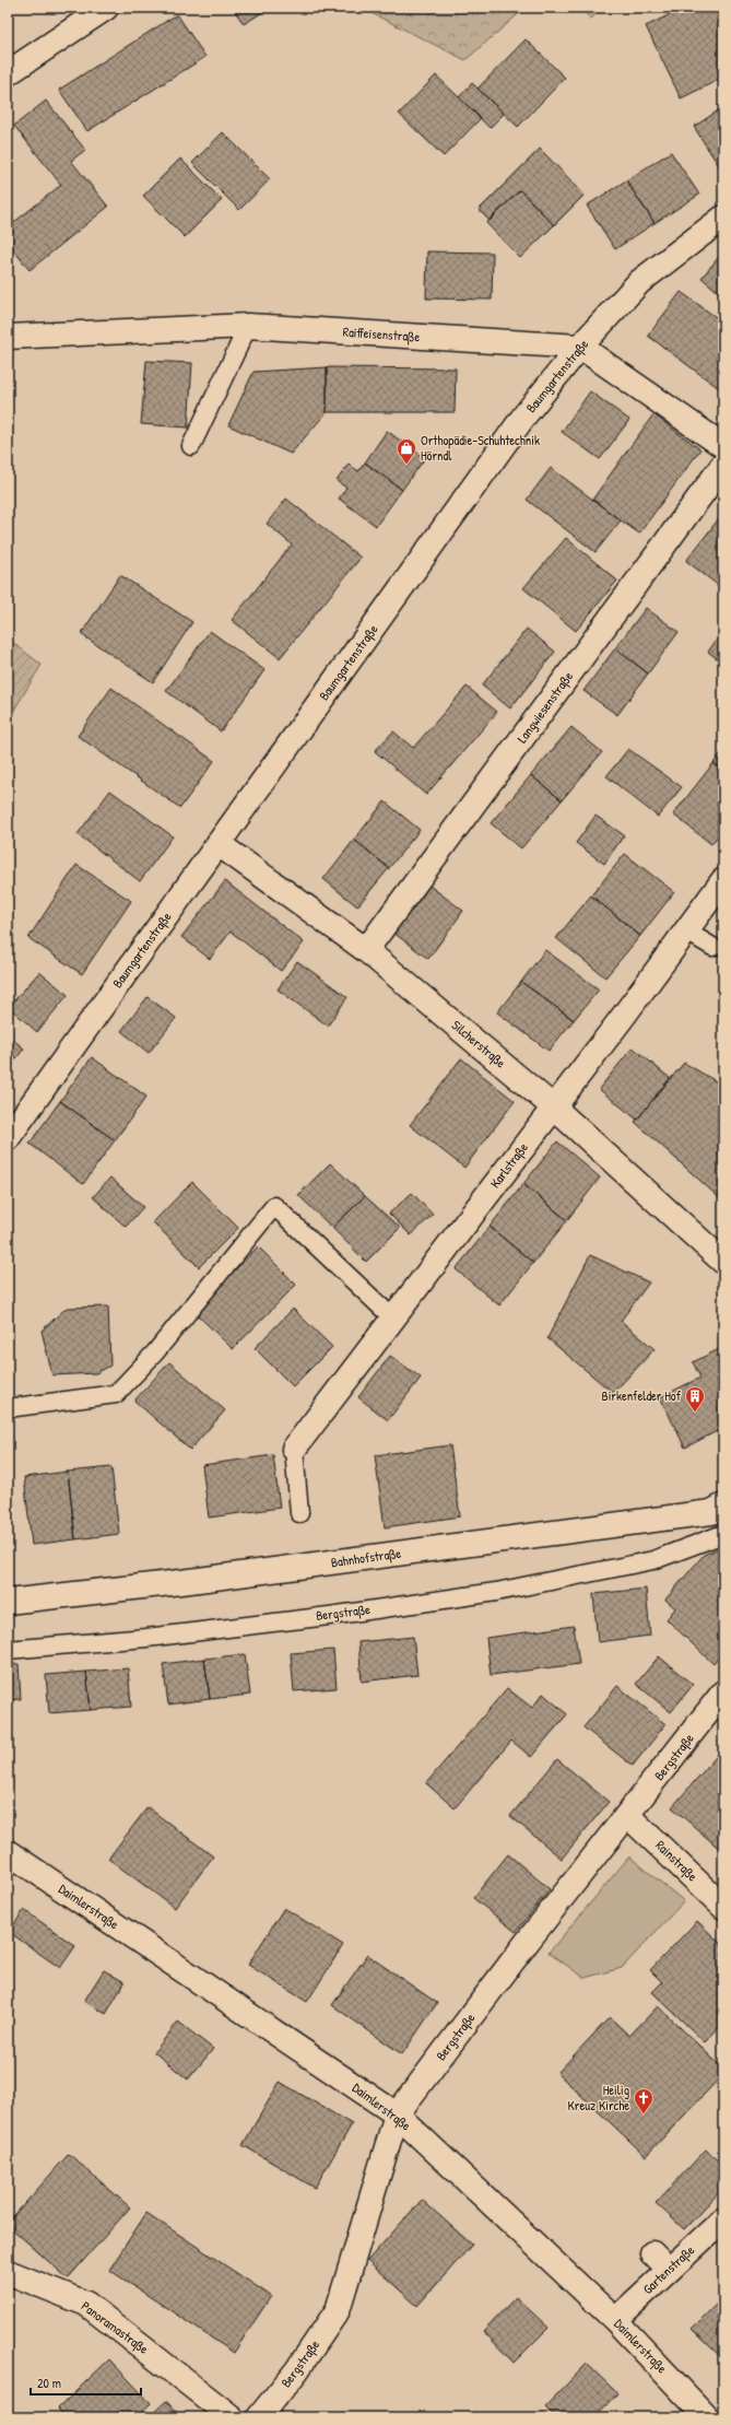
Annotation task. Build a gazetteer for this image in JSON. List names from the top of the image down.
{
  "streets": {
    "street": [
      "Raiffeisenstraße",
      "Baumgartenstraße",
      "Langwiesenstraße",
      "Silcherstraße",
      "Karlstraße",
      "Bahnhofstraße",
      "Bergstraße",
      "Rainstraße",
      "Daimlerstraße",
      "Gartenstraße",
      "Panoramastraße"
    ]
  },
  "crossings": [
    ["Raiffeisenstraße", "Baumgartenstraße"],
    ["Baumgartenstraße", "Silcherstraße"],
    ["Langwiesenstraße", "Silcherstraße"],
    ["Silcherstraße", "Karlstraße"],
    ["Bergstraße", "Rainstraße"],
    ["Bergstraße", "Daimlerstraße"],
    ["Daimlerstraße", "Gartenstraße"]
  ],
  "places": {
    "shop": ["Orthopädie-Schuhtechnik Hörndl"],
    "building": ["Birkenfelder Hof"],
    "church": ["Heilig Kreuz Kirche"]
  },
  "scale_bar": "20 m"
}
